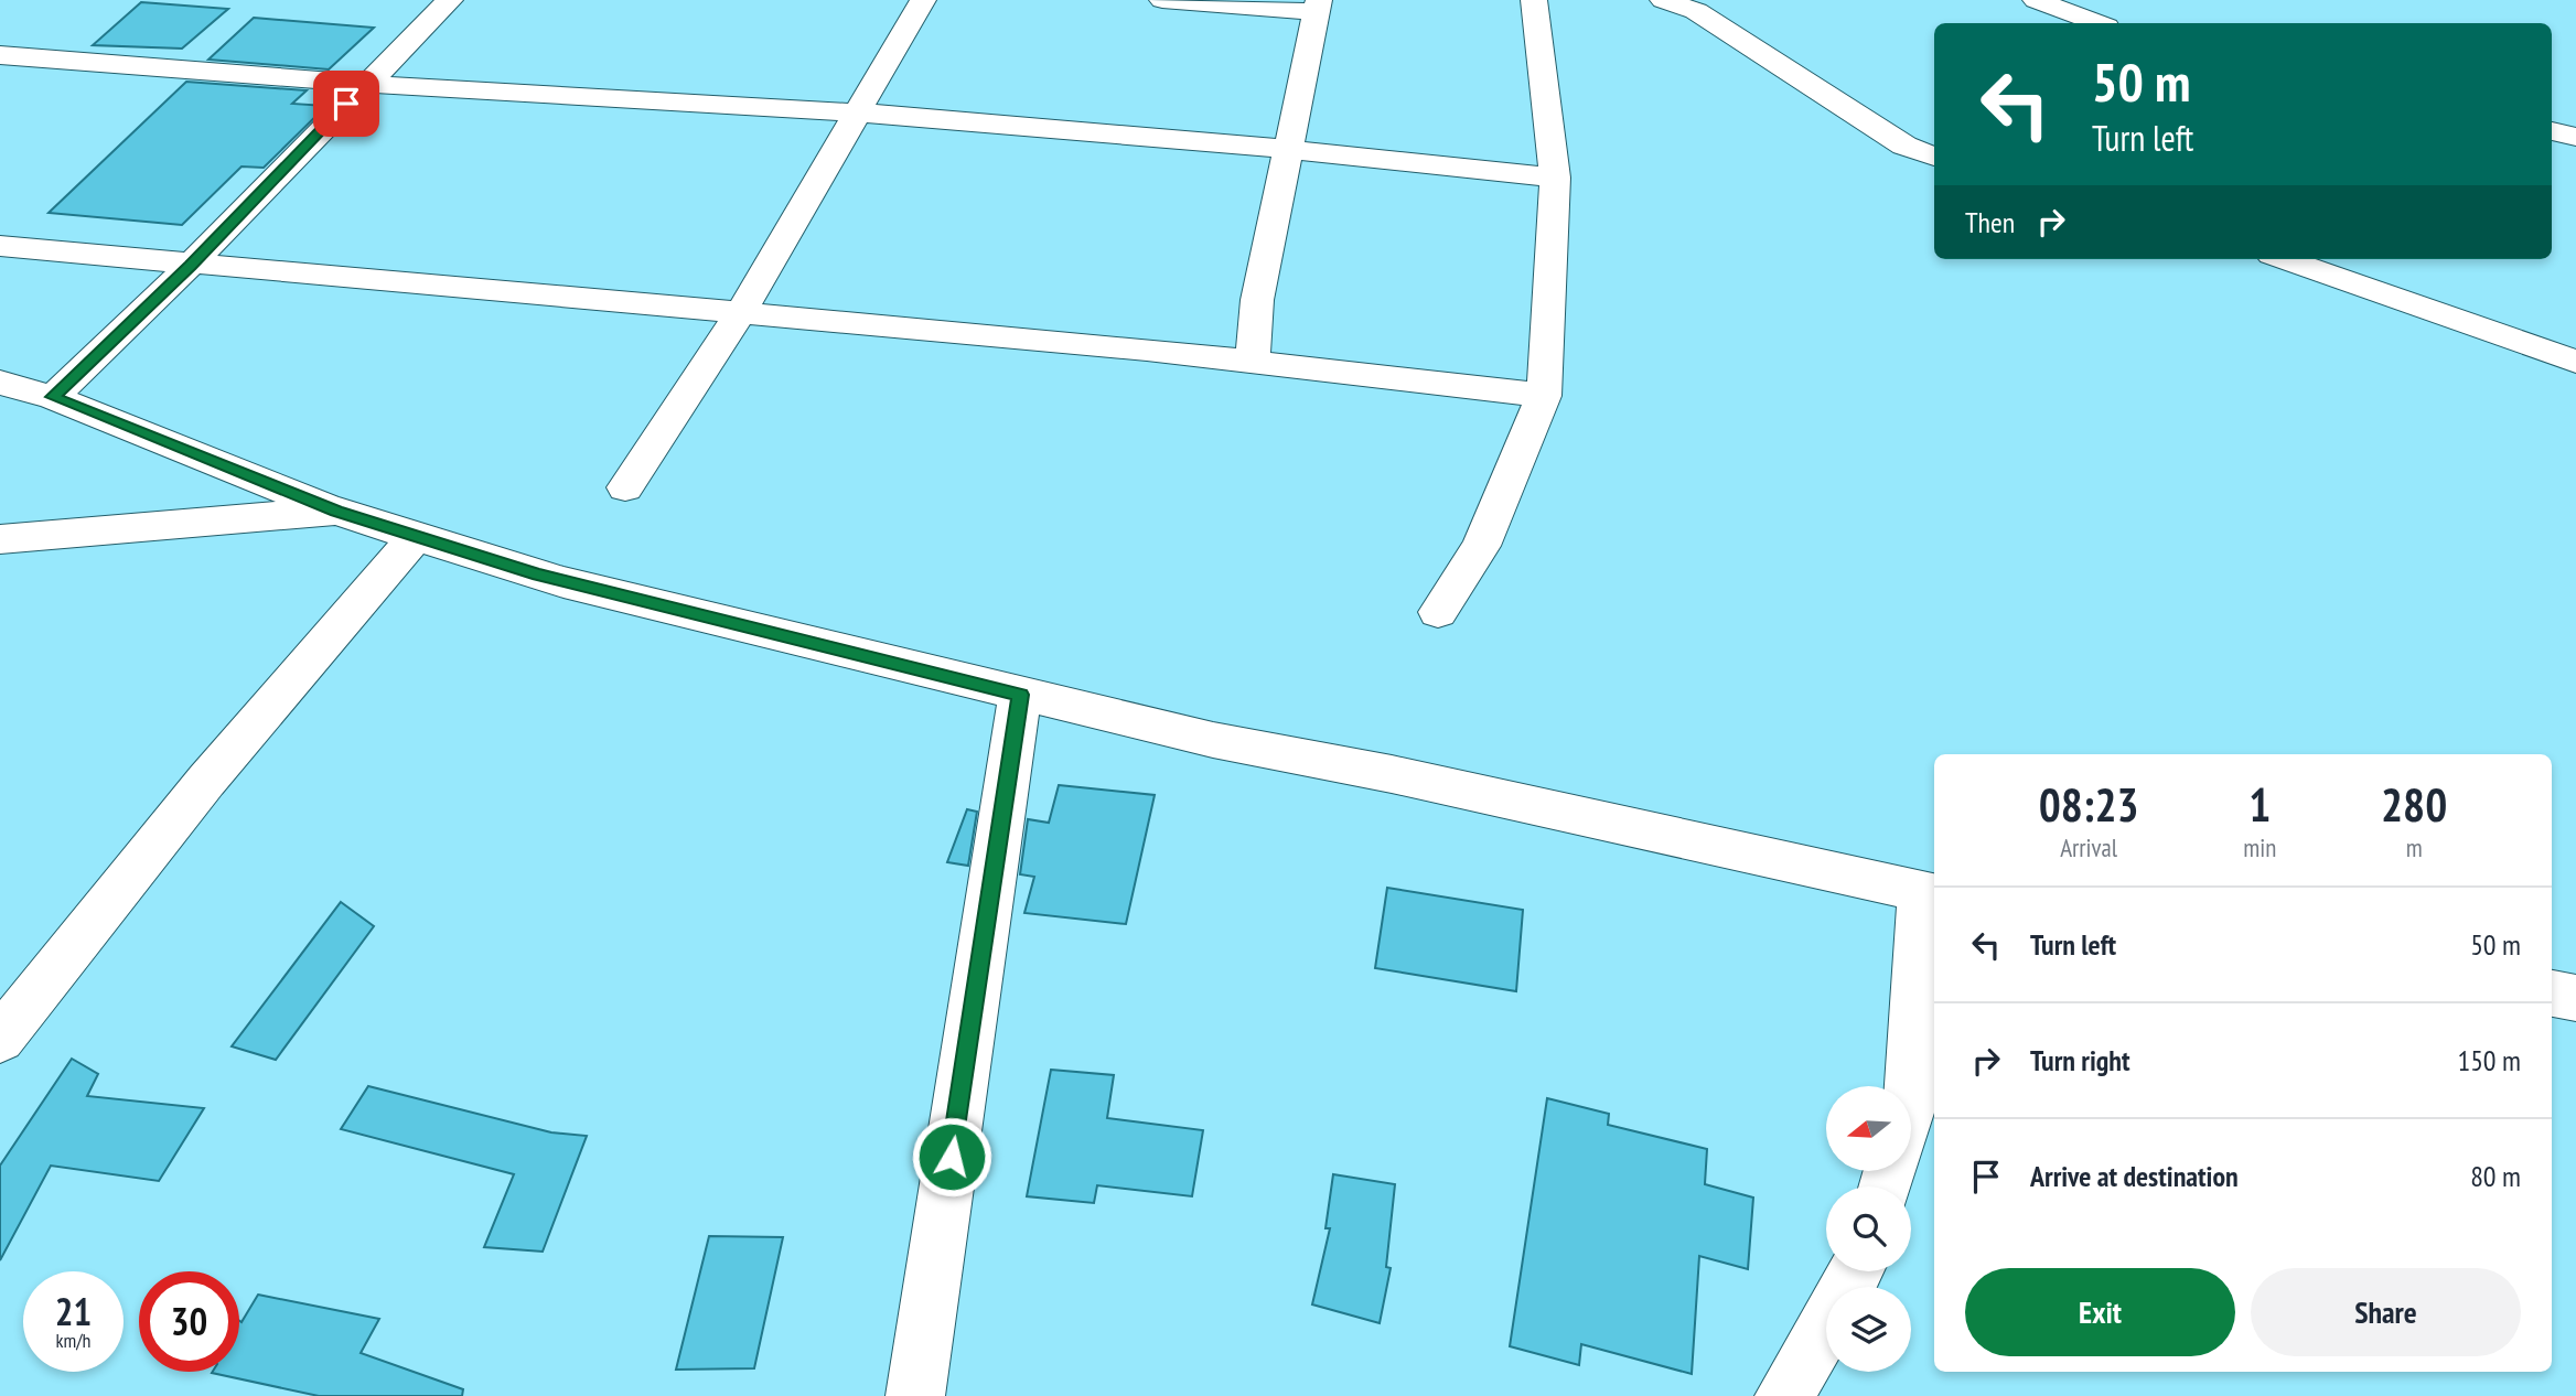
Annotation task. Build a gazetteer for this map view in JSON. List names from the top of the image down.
{
  "north": "left",
  "page": {
    "turn": ["50 m", "Turn left"],
    "then": "Then",
    "eta": [
      "08:23",
      "Arrival",
      "1",
      "min",
      "280",
      "m"
    ],
    "list": [
      {
        "name": "Turn left",
        "value": "50 m"
      },
      {
        "name": "Turn right",
        "value": "150 m"
      },
      {
        "name": "Arrive at destination",
        "value": "80 m"
      }
    ],
    "buttons": ["Exit", "Share"],
    "speed": "21 km/h",
    "limit": "30"
  }
}
